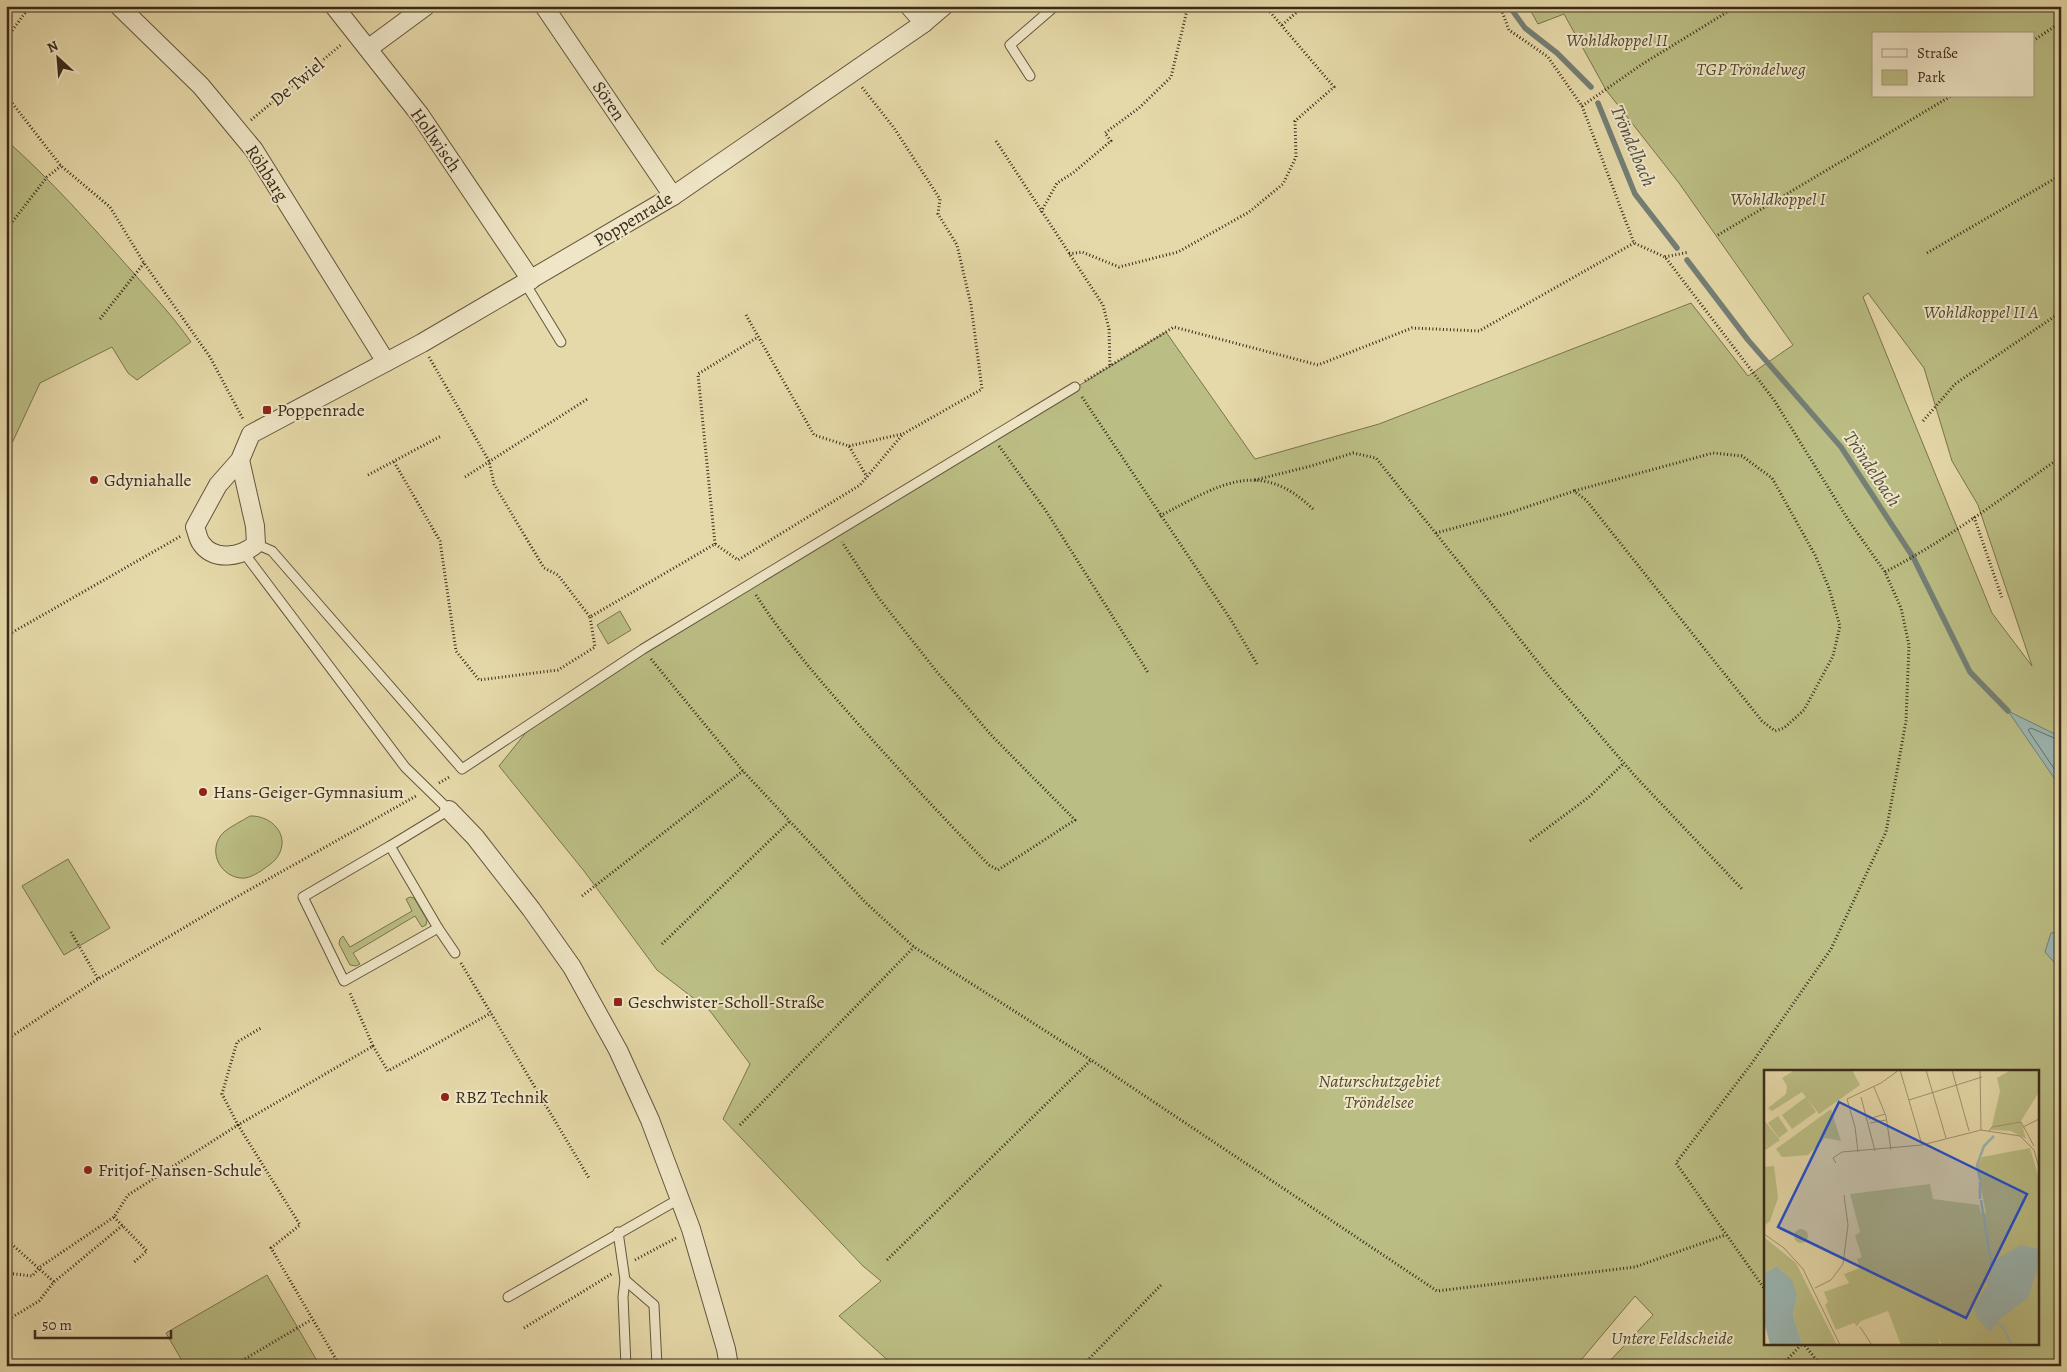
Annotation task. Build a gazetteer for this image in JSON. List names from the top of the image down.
{
  "streets": {
    "street": [
      "Sören",
      "Hollwisch",
      "Röhbarg",
      "Poppenrade"
    ],
    "path": ["De Twiel"]
  },
  "crossings": [
    ["De Twiel", "Hollwisch"],
    ["De Twiel", "Röhbarg"],
    ["Sören", "Poppenrade"],
    ["Hollwisch", "Poppenrade"],
    ["Röhbarg", "Poppenrade"]
  ],
  "water": ["Tröndelbach"],
  "parks": [
    "Wohldkoppel II",
    "TGP Tröndelweg",
    "Wohldkoppel I",
    "Wohldkoppel II A",
    "Naturschutzgebiet Tröndelsee",
    "Untere Feldscheide"
  ],
  "places": {
    "transit": ["Poppenrade", "Geschwister-Scholl-Straße"],
    "other": [
      "Gdyniahalle",
      "Hans-Geiger-Gymnasium",
      "RBZ Technik",
      "Fritjof-Nansen-Schule"
    ]
  },
  "legend": ["Straße", "Park"],
  "scale_bar": "50 m",
  "north": "top left"
}
